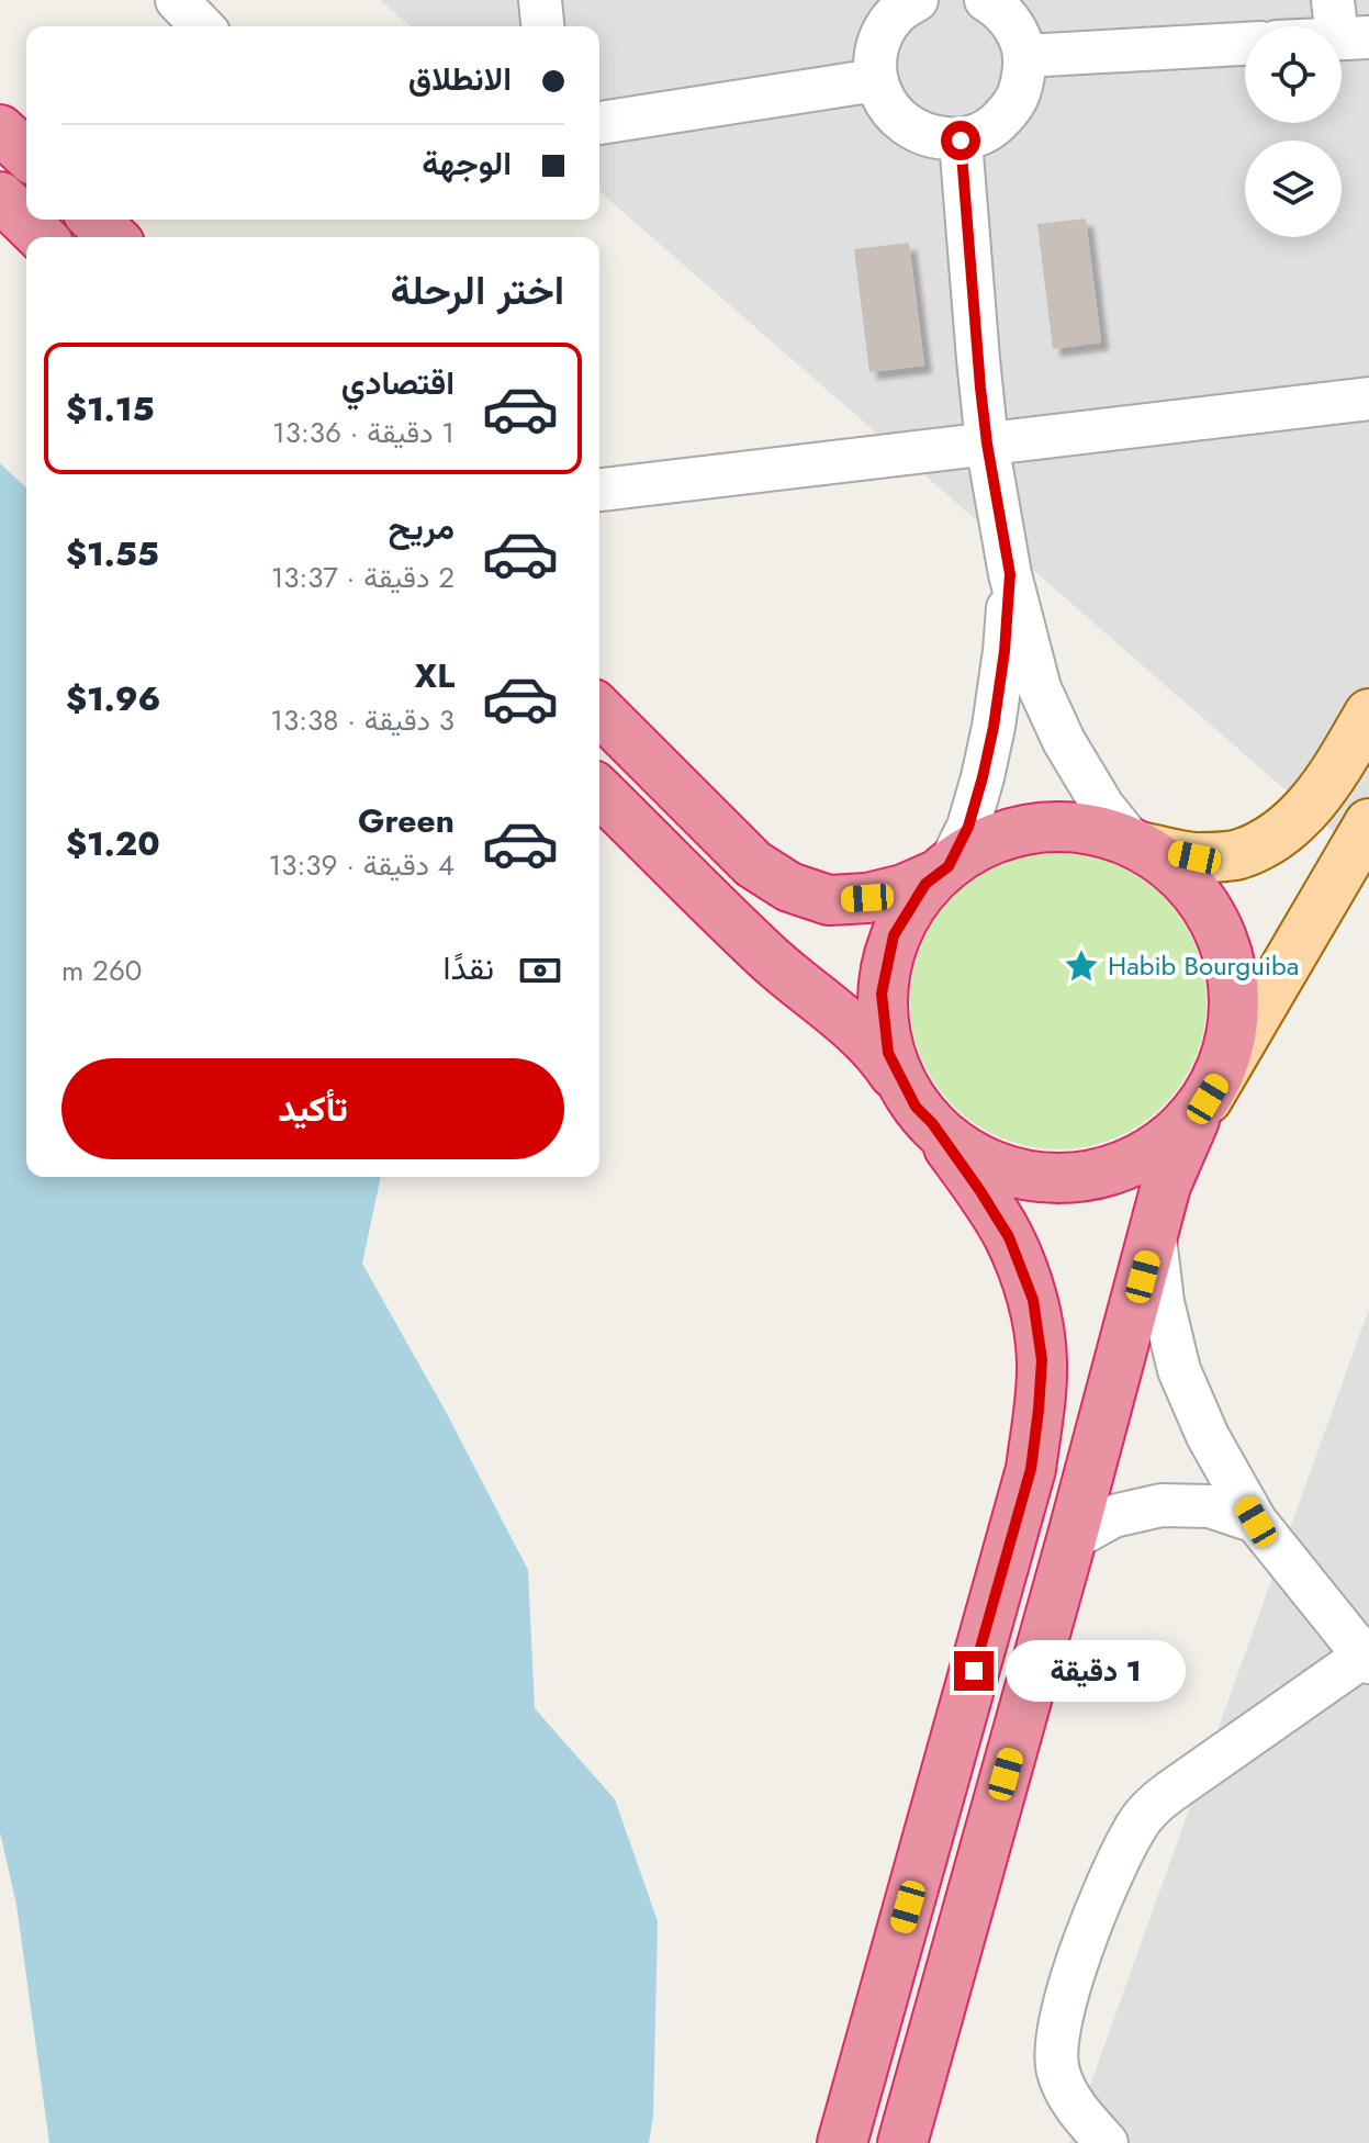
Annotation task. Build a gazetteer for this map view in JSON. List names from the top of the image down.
{
  "places": {
    "place": ["Habib Bourguiba"]
  },
  "page": {
    "banner": ["الانطلاق", "الوجهة"],
    "heading": "اختر الرحلة",
    "list": [
      {
        "name": "اقتصادي",
        "note": "1 دقيقة · 13:36",
        "value": "$1.15"
      },
      {
        "name": "مريح",
        "note": "2 دقيقة · 13:37",
        "value": "$1.55"
      },
      {
        "name": "XL",
        "note": "3 دقيقة · 13:38",
        "value": "$1.96"
      },
      {
        "name": "Green",
        "note": "4 دقيقة · 13:39",
        "value": "$1.20"
      }
    ],
    "pay": ["نقدًا", "260 m"],
    "buttons": "تأكيد",
    "bubble": "1 دقيقة"
  }
}
